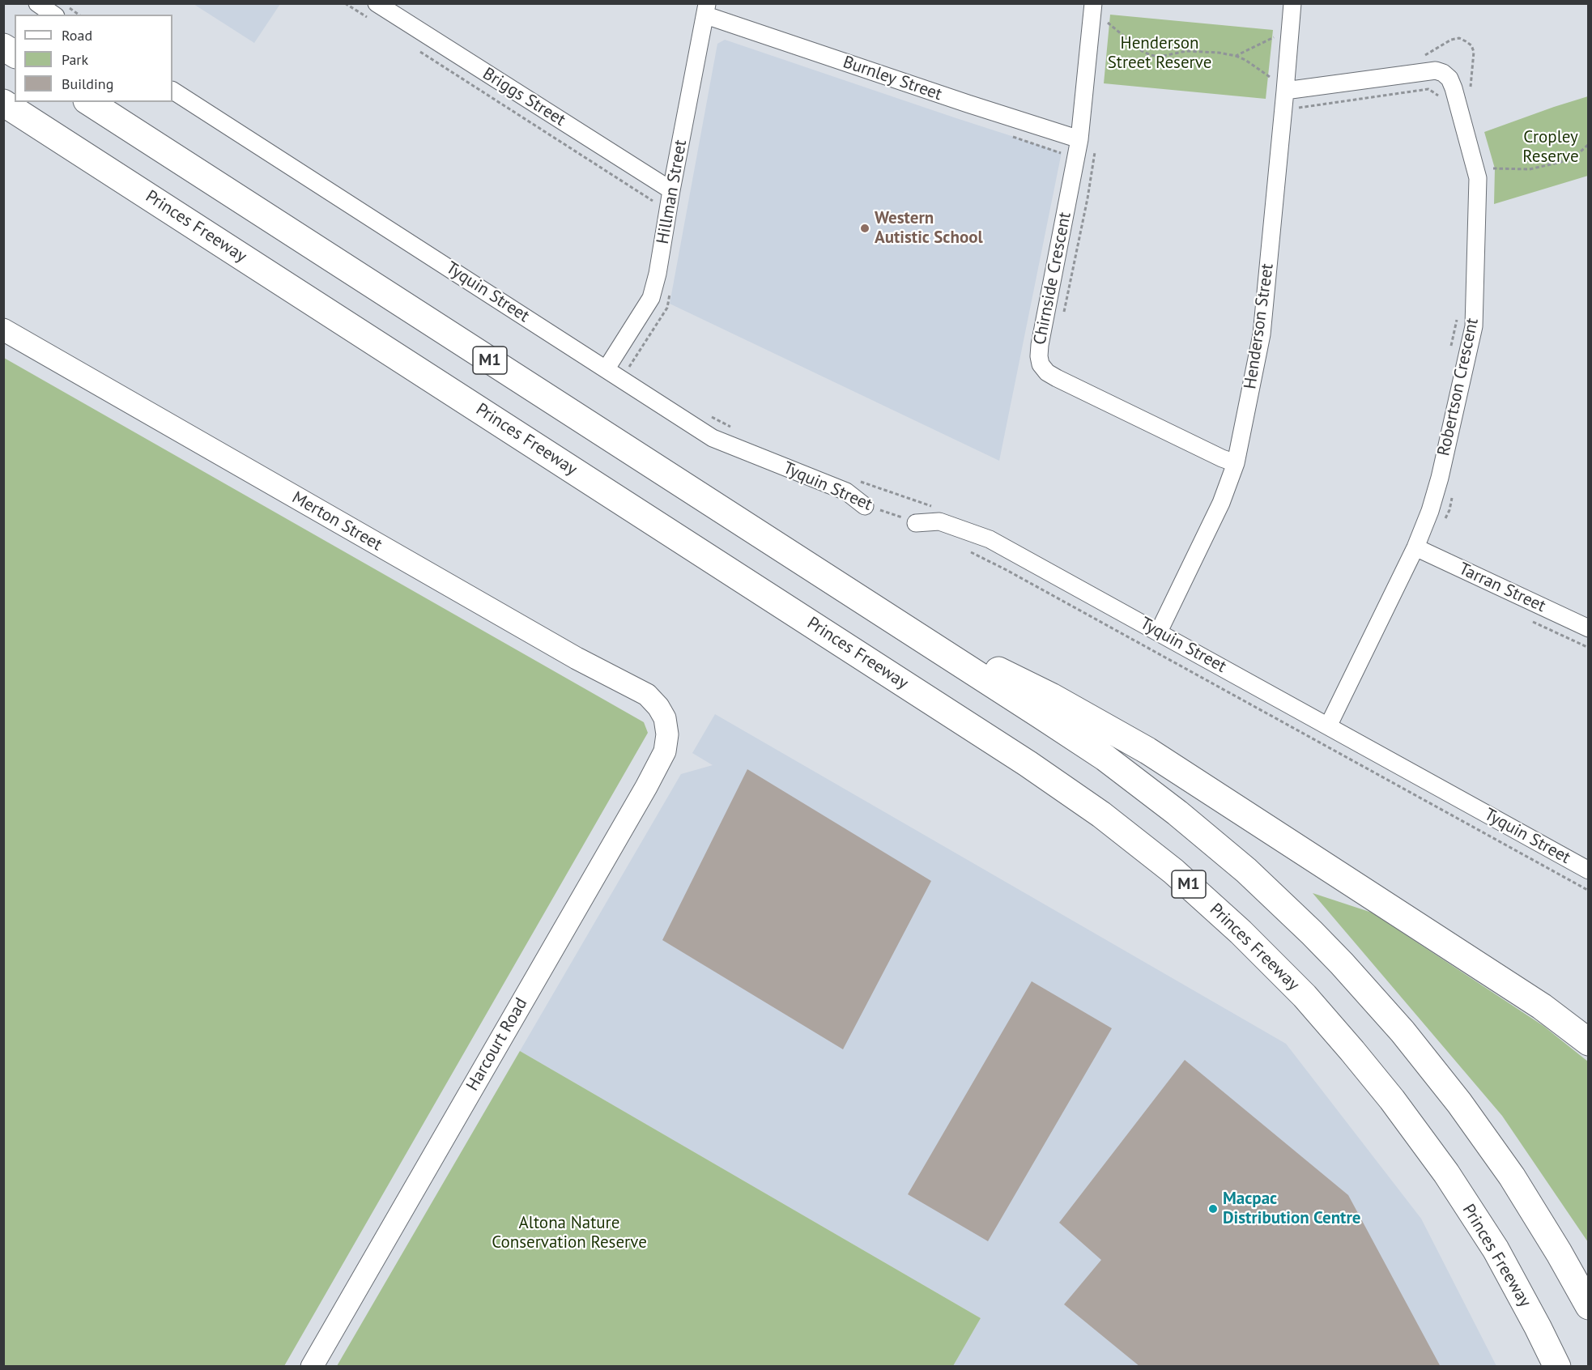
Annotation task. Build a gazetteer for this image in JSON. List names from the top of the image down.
{
  "streets": {
    "highway": ["Princes Freeway", "M1"],
    "street": [
      "Burnley Street",
      "Briggs Street",
      "Hillman Street",
      "Chirnside Crescent",
      "Tyquin Street",
      "Henderson Street",
      "Robertson Crescent",
      "Merton Street",
      "Tarran Street",
      "Harcourt Road"
    ]
  },
  "crossings": [
    ["Burnley Street", "Hillman Street"],
    ["Burnley Street", "Chirnside Crescent"],
    ["Briggs Street", "Hillman Street"],
    ["Hillman Street", "Tyquin Street"],
    ["Chirnside Crescent", "Henderson Street"],
    ["Tyquin Street", "Henderson Street"],
    ["Tyquin Street", "Robertson Crescent"],
    ["Henderson Street", "Robertson Crescent"],
    ["Robertson Crescent", "Tarran Street"],
    ["Merton Street", "Harcourt Road"]
  ],
  "parks": ["Henderson Street Reserve", "Cropley Reserve", "Altona Nature Conservation Reserve"],
  "places": ["Western Autistic School", "Macpac Distribution Centre"],
  "legend": ["Road", "Park", "Building"]
}
